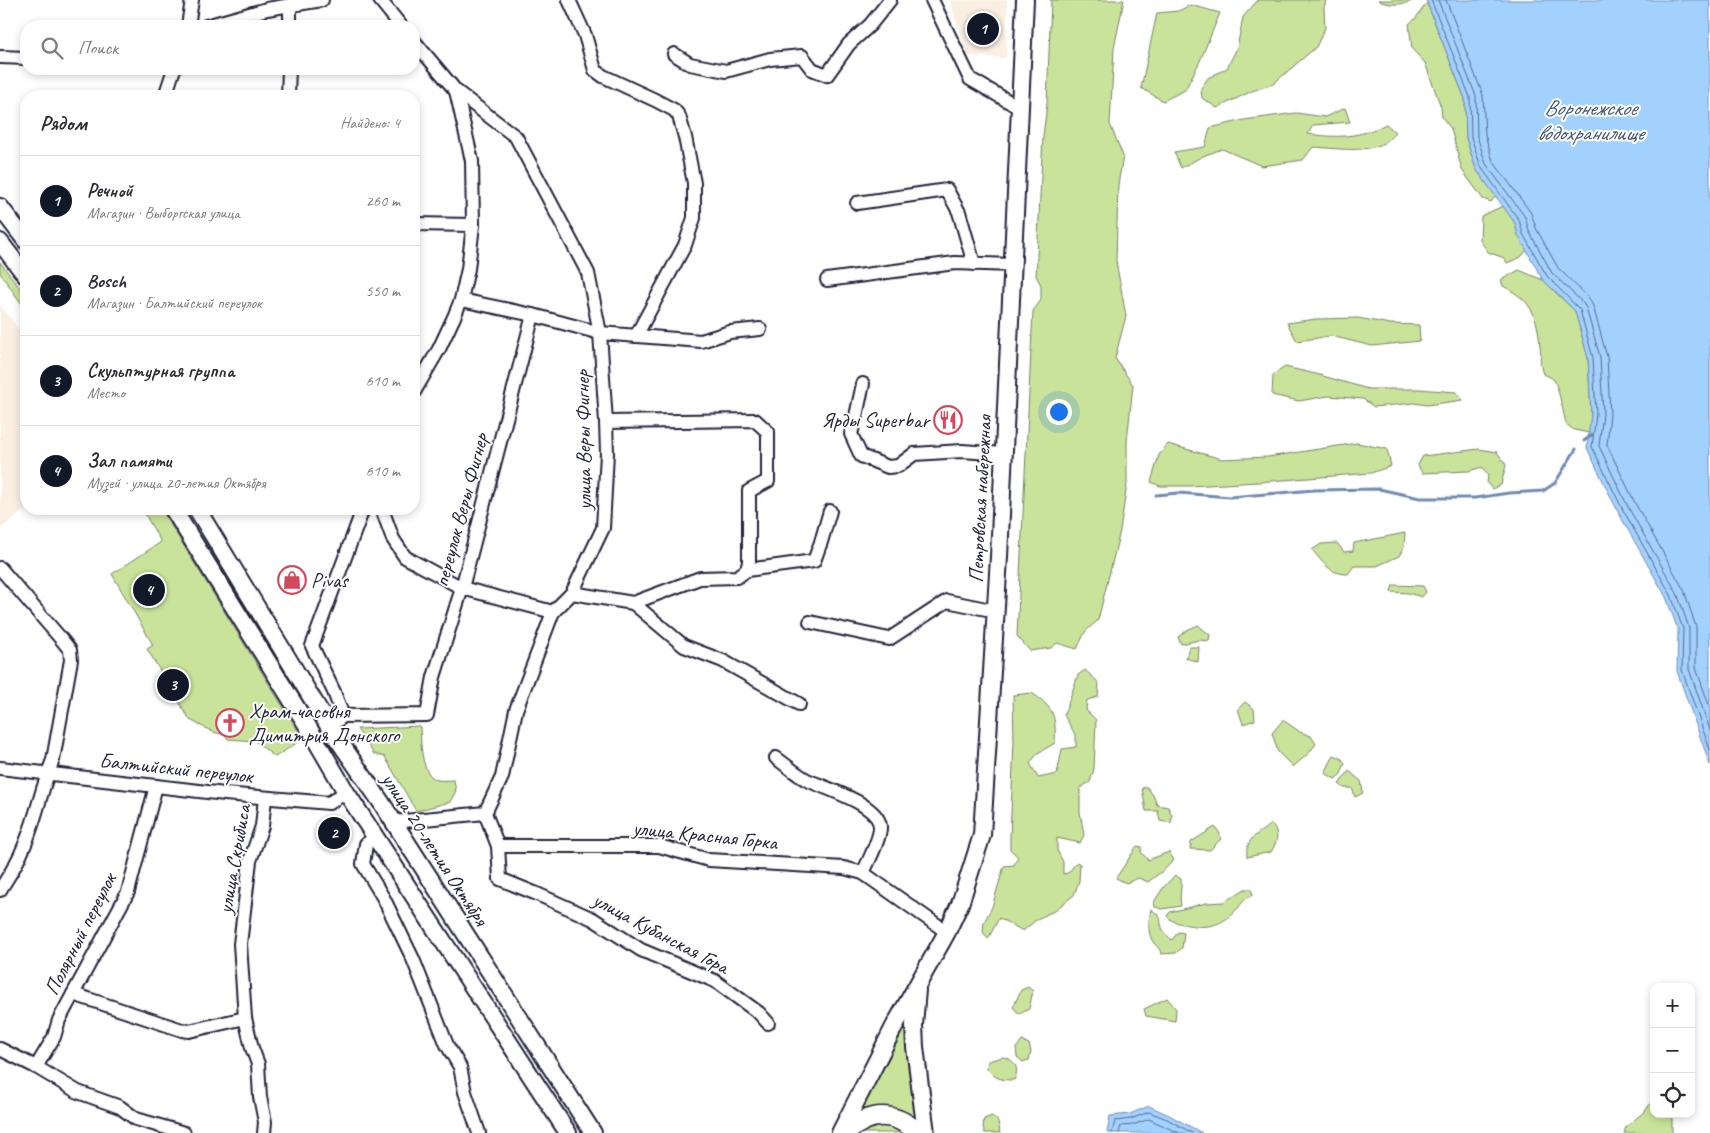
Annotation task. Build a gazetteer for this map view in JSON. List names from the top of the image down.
{
  "streets": {
    "main road": ["Петровская набережная", "улица 20-летия Октября"],
    "street": [
      "улица Веры Фигнер",
      "переулок Веры Фигнер",
      "Балтийский переулок",
      "улица Красная Горка",
      "улица Скрибиса",
      "улица Кубанская Гора",
      "Полярный переулок"
    ]
  },
  "crossings": [
    ["Петровская набережная", "улица Красная Горка"],
    ["Балтийский переулок", "улица 20-летия Октября"],
    ["Балтийский переулок", "улица Скрибиса"],
    ["Балтийский переулок", "Полярный переулок"],
    ["улица Красная Горка", "улица Кубанская Гора"]
  ],
  "water": ["Воронежское водохранилище"],
  "places": {
    "restaurant": ["Ярды Superbar"],
    "shop": ["Pivas"],
    "church": ["Храм-часовня Димитрия Донского"]
  },
  "page": {
    "pins": [
      "1",
      "4",
      "3",
      "2"
    ],
    "search": "Поиск",
    "heading": ["Рядом", "Найдено: 4"],
    "list": [
      {
        "mark": "1",
        "name": "Речной",
        "note": "Магазин · Выборгская улица",
        "value": "260 m"
      },
      {
        "mark": "2",
        "name": "Bosch",
        "note": "Магазин · Балтийский переулок",
        "value": "550 m"
      },
      {
        "mark": "3",
        "name": "Скульптурная группа",
        "note": "Место",
        "value": "610 m"
      },
      {
        "mark": "4",
        "name": "Зал памяти",
        "note": "Музей · улица 20-летия Октября",
        "value": "610 m"
      }
    ],
    "map_buttons": ["+", "−"]
  }
}
